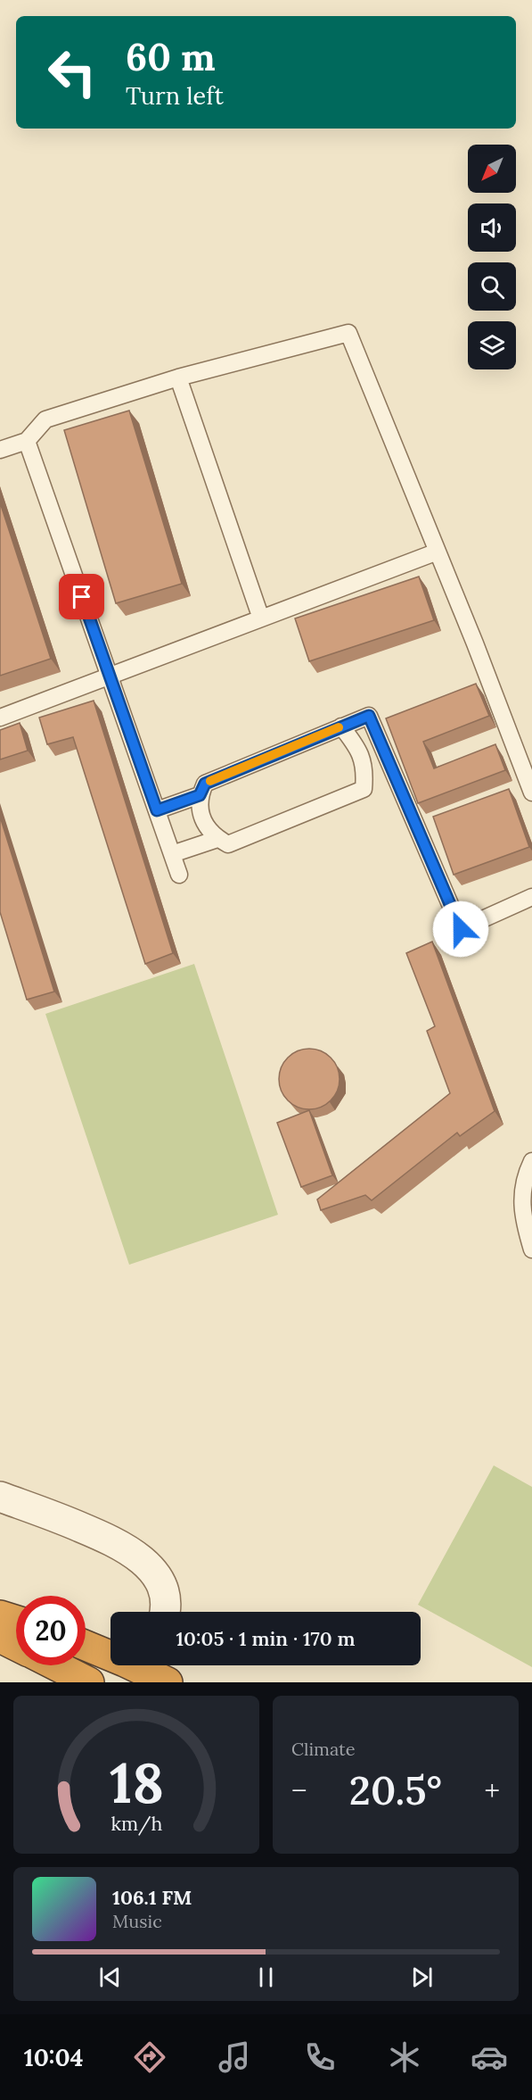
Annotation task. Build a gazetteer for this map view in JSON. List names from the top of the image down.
{
  "north": "bottom left",
  "page": {
    "turn": ["60 m", "Turn left"],
    "limit": "20",
    "trip": "10:05 · 1 min · 170 m",
    "tile": "Climate",
    "heat": ["−", "20.5°", "+"],
    "song": ["106.1 FM", "Music"],
    "tabs": "10:04",
    "gauge": ["18", "km/h"]
  }
}
